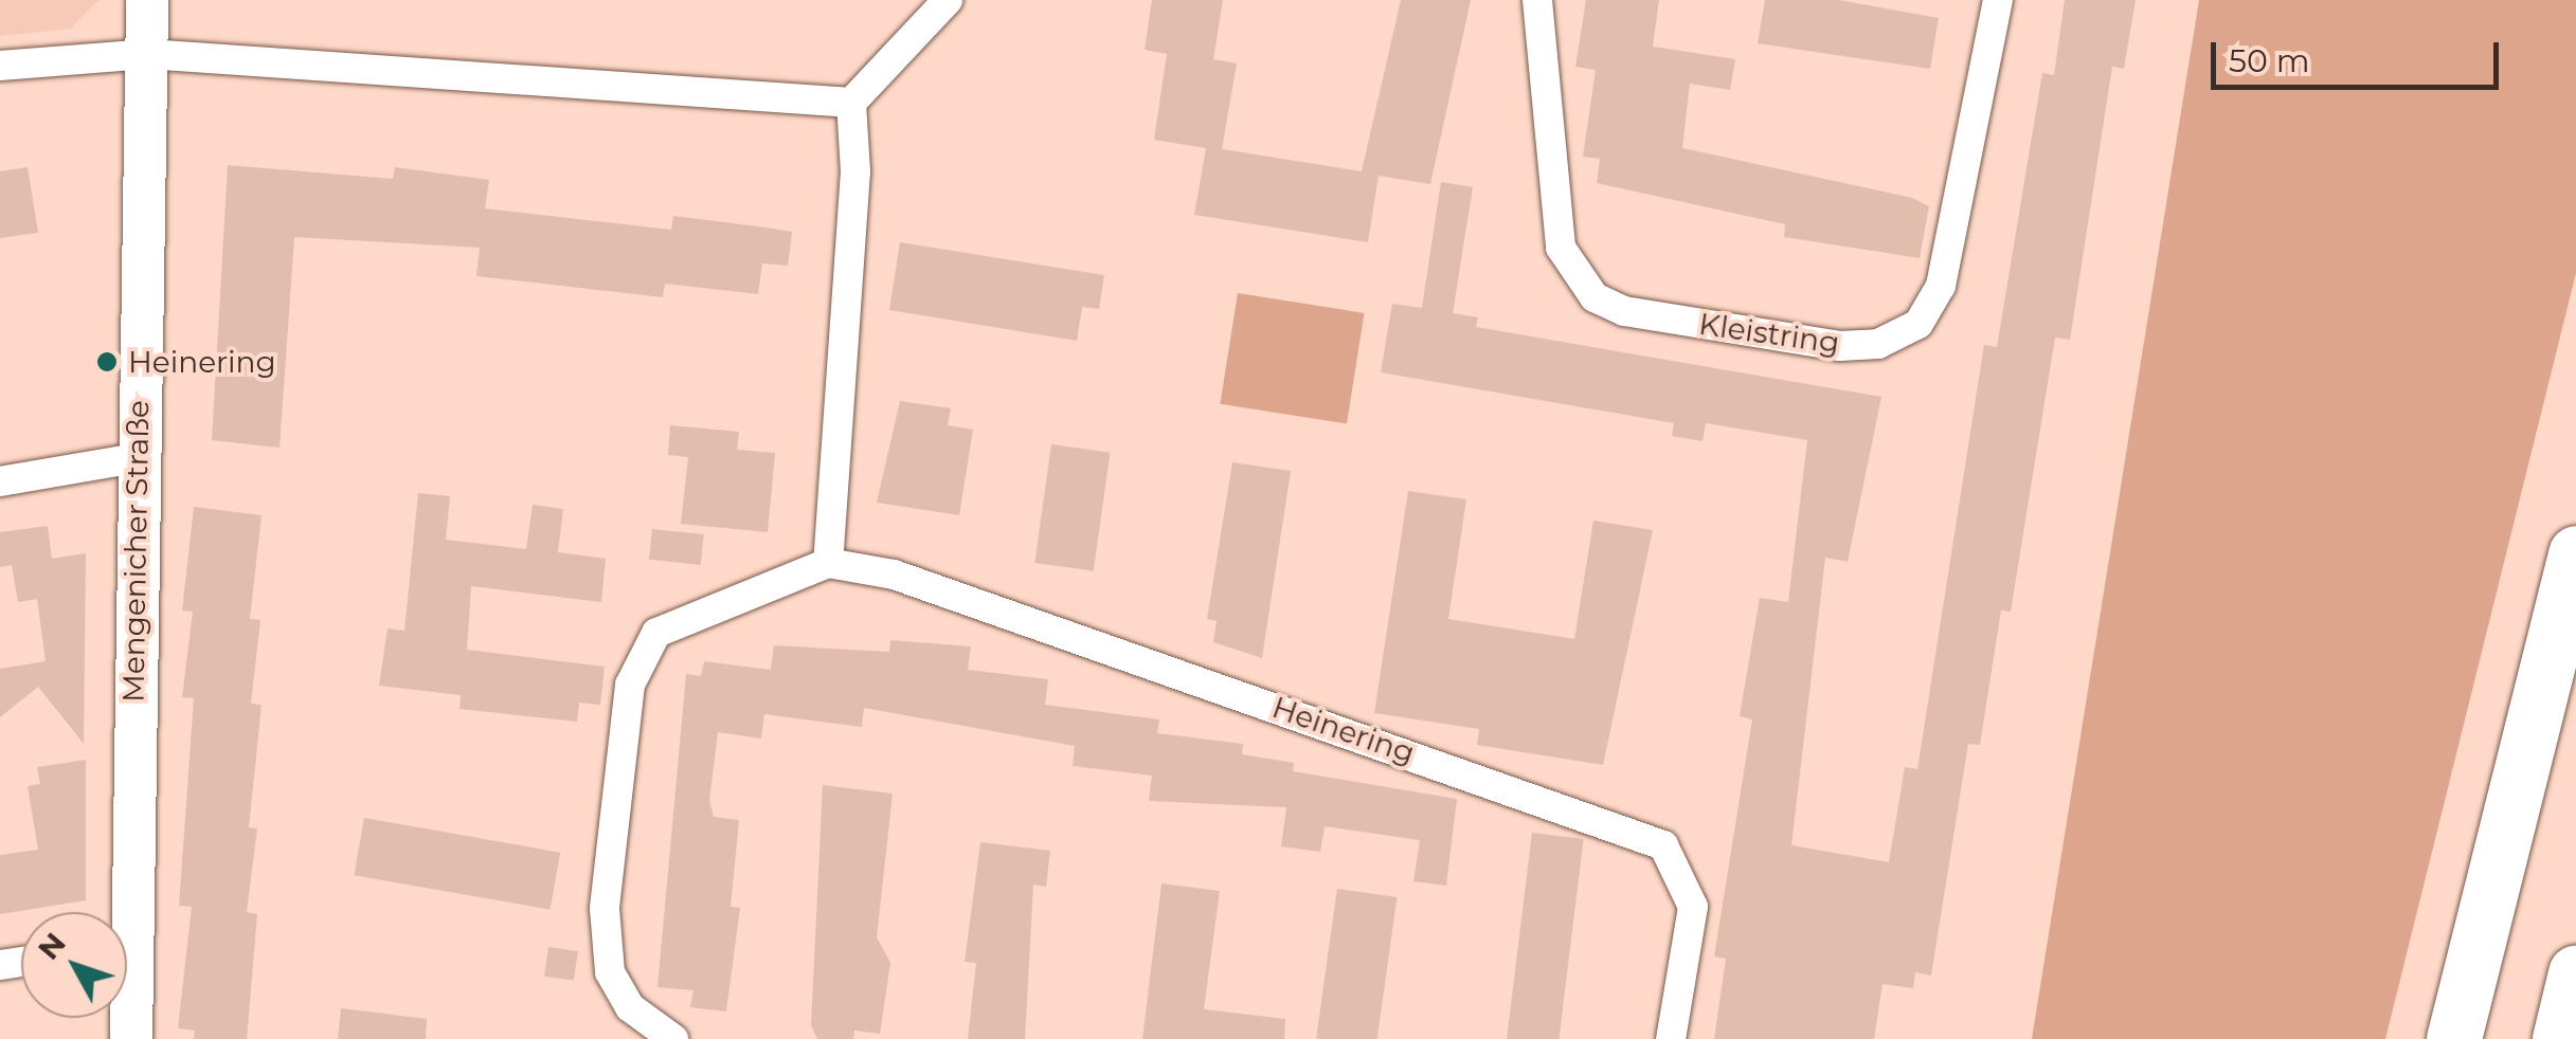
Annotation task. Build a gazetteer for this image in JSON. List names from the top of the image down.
{
  "streets": {
    "street": ["Kleistring", "Mengenicher Straße", "Heinering"]
  },
  "places": ["Heinering"],
  "scale_bar": "50 m",
  "north": "top left"
}
